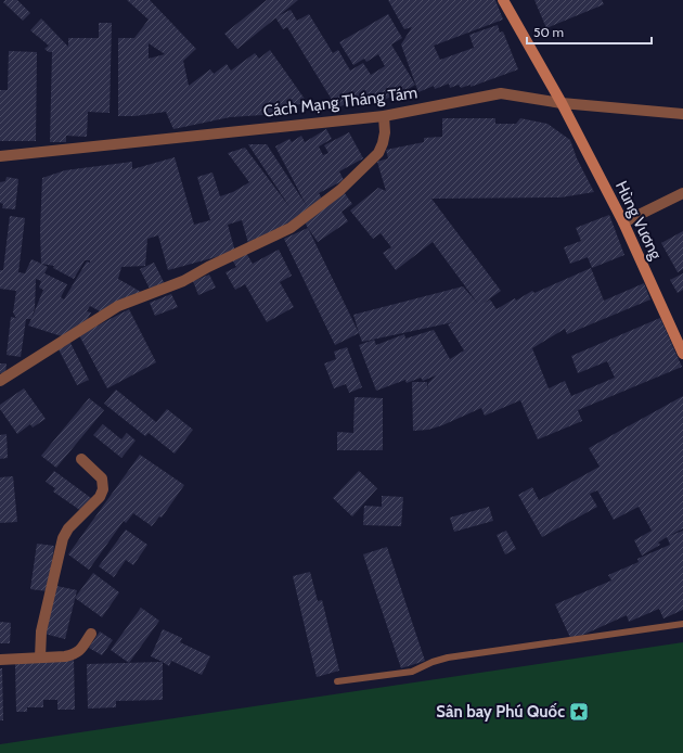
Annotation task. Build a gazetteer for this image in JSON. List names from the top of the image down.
{
  "streets": {
    "main road": ["Hùng Vương"],
    "street": ["Cách Mạng Tháng Tám"]
  },
  "crossings": [
    ["Cách Mạng Tháng Tám", "Hùng Vương"]
  ],
  "places": {
    "place": ["Sân bay Phú Quốc"]
  },
  "scale_bar": "50 m"
}
